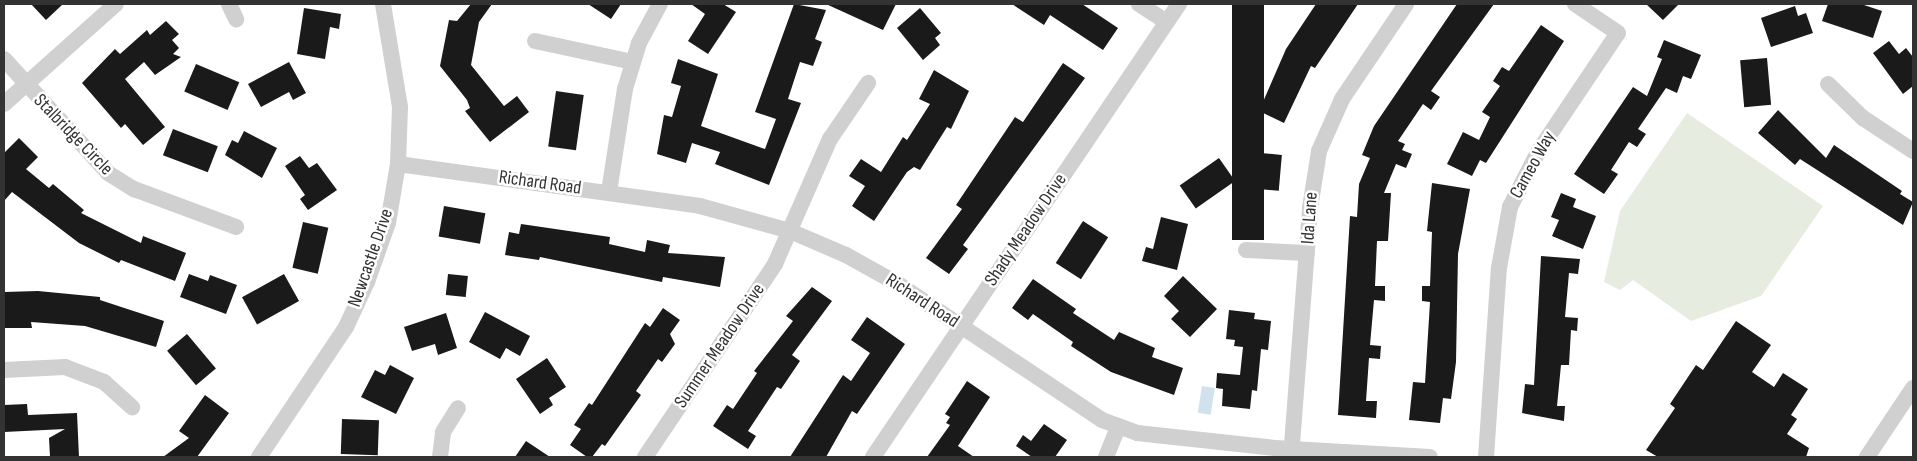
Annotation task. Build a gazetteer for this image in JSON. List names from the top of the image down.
{
  "streets": {
    "street": [
      "Stalbridge Circle",
      "Cameo Way",
      "Richard Road",
      "Ida Lane",
      "Shady Meadow Drive",
      "Newcastle Drive",
      "Summer Meadow Drive"
    ]
  },
  "crossings": [
    ["Richard Road", "Ida Lane"],
    ["Richard Road", "Shady Meadow Drive"],
    ["Richard Road", "Newcastle Drive"],
    ["Richard Road", "Summer Meadow Drive"]
  ]
}
